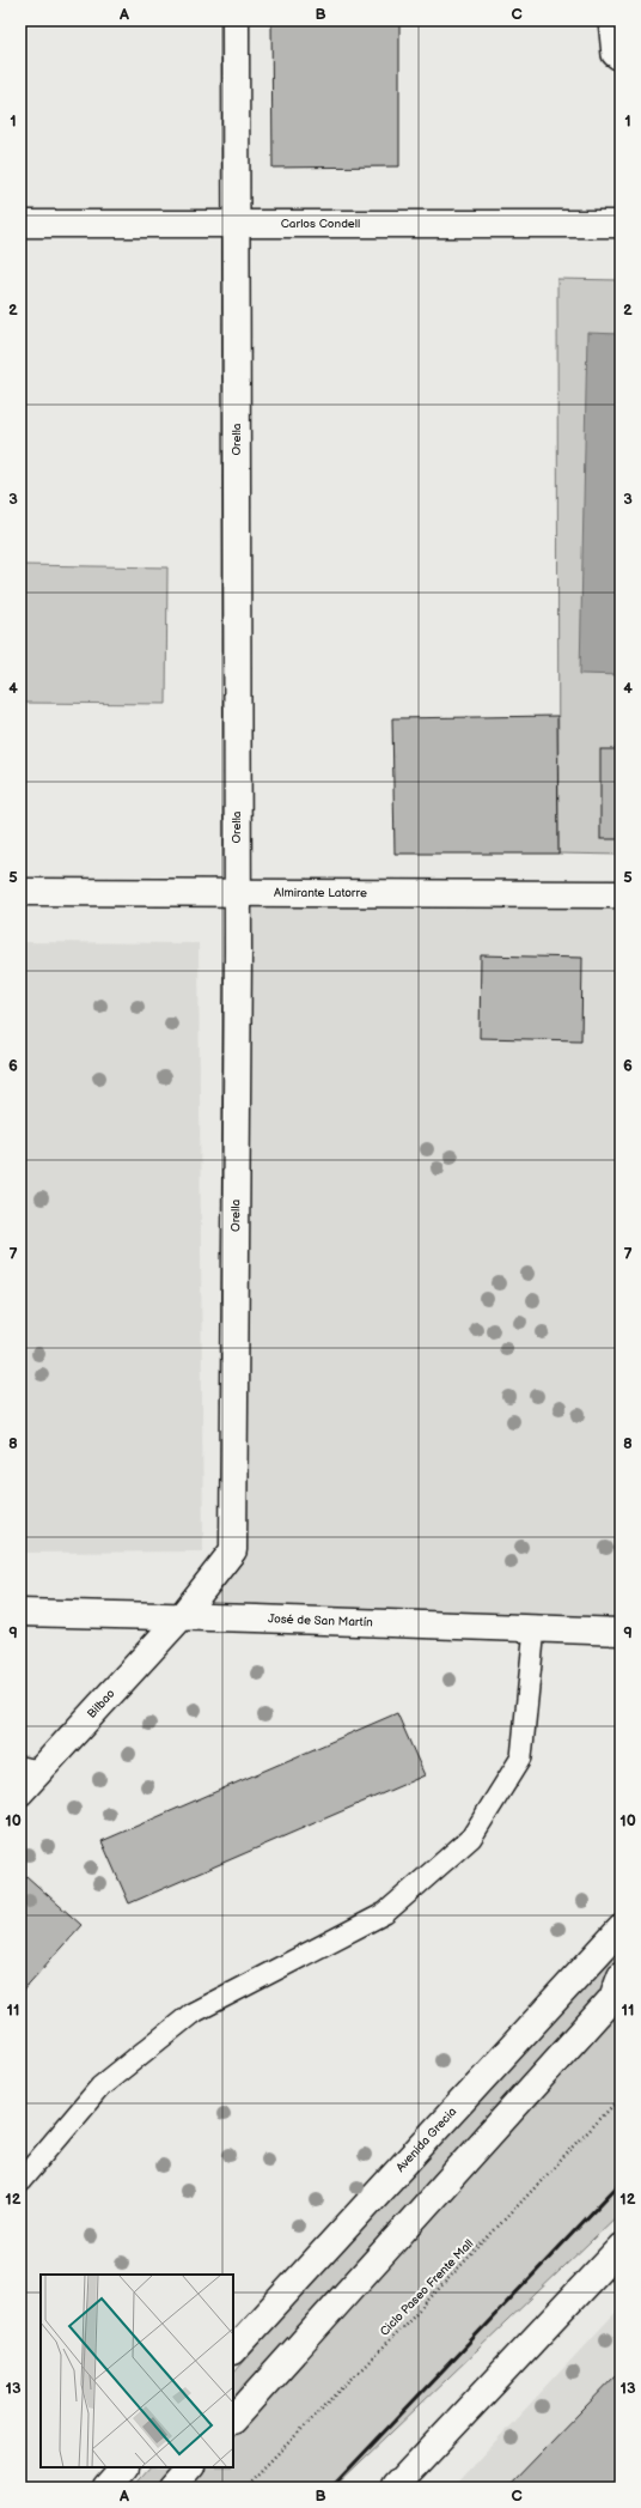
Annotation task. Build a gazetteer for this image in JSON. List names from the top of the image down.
{
  "streets": {
    "main road": [
      "Carlos Condell",
      "Orella",
      "Almirante Latorre",
      "José de San Martín",
      "Bilbao",
      "Avenida Grecia"
    ],
    "path": ["Ciclo Paseo Frente Mall"]
  },
  "crossings": [
    ["Carlos Condell", "Orella"],
    ["Orella", "Almirante Latorre"],
    ["Orella", "José de San Martín"],
    ["Orella", "Bilbao"],
    ["José de San Martín", "Bilbao"]
  ],
  "grid": {
    "columns": ["A", "B", "C"],
    "rows": [
      "1",
      "2",
      "3",
      "4",
      "5",
      "6",
      "7",
      "8",
      "9",
      "10",
      "11",
      "12",
      "13"
    ]
  }
}
